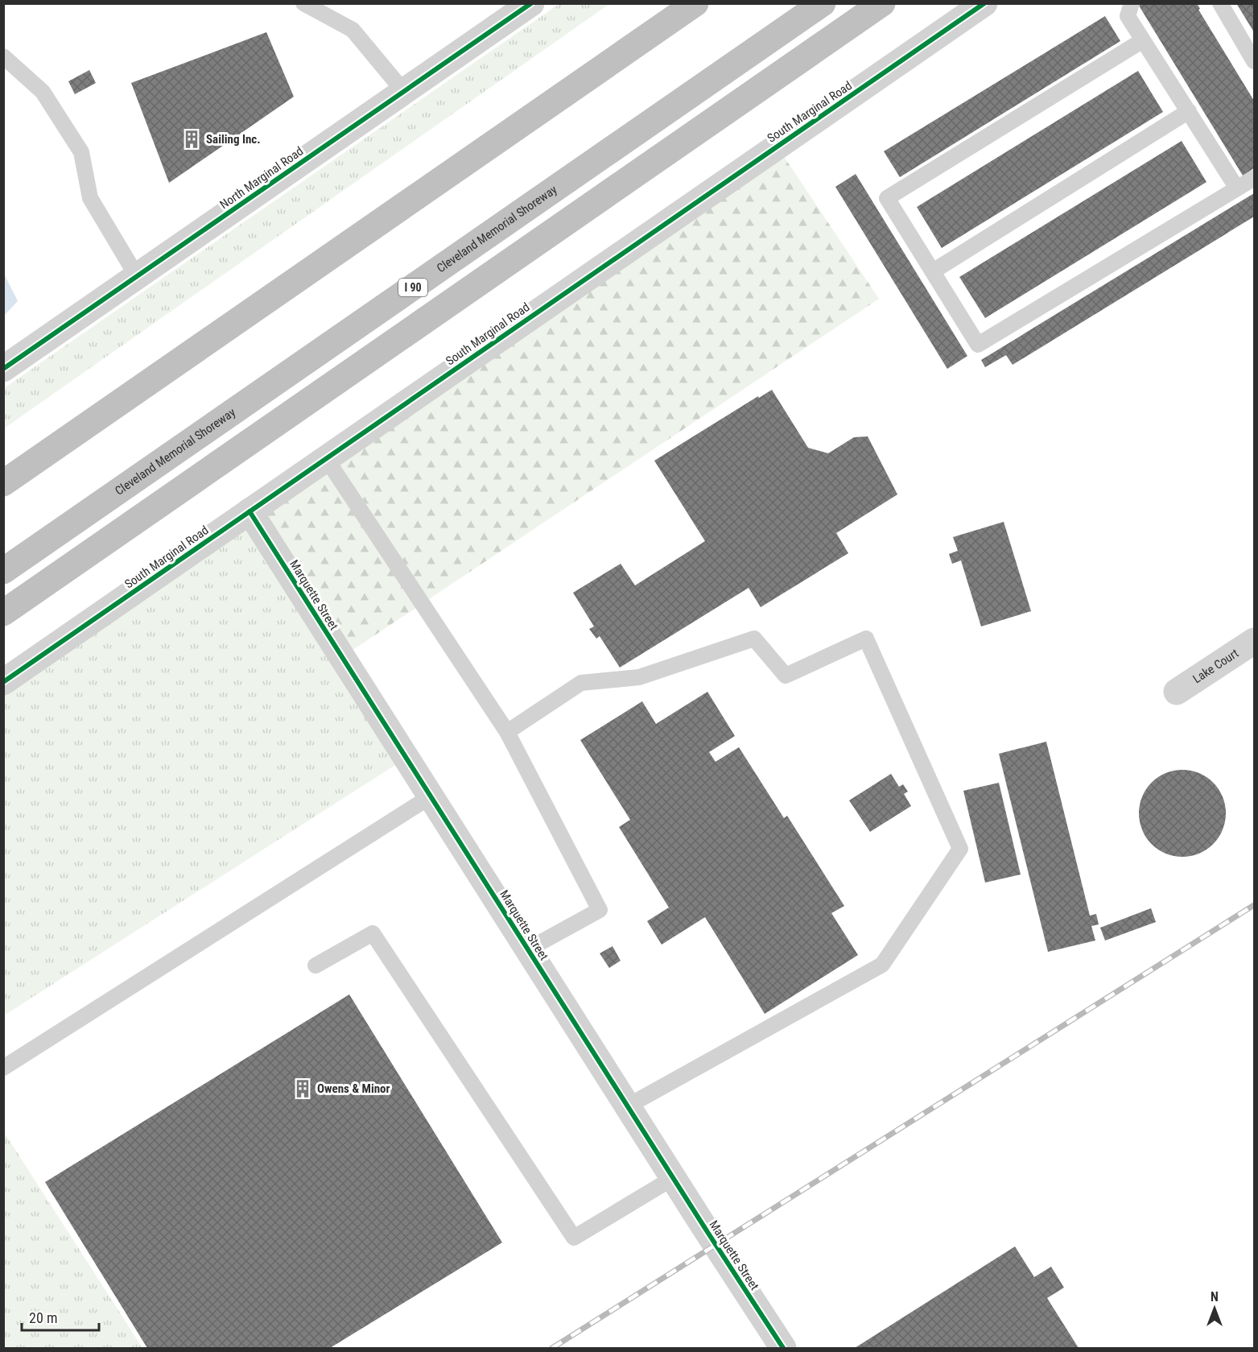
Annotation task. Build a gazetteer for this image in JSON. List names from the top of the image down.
{
  "streets": {
    "highway": ["Cleveland Memorial Shoreway", "I 90"],
    "street": [
      "South Marginal Road",
      "North Marginal Road",
      "Marquette Street",
      "Lake Court"
    ]
  },
  "crossings": [
    ["South Marginal Road", "Marquette Street"]
  ],
  "places": {
    "building": ["Sailing Inc.", "Owens & Minor"]
  },
  "scale_bar": "20 m",
  "north": "top"
}
